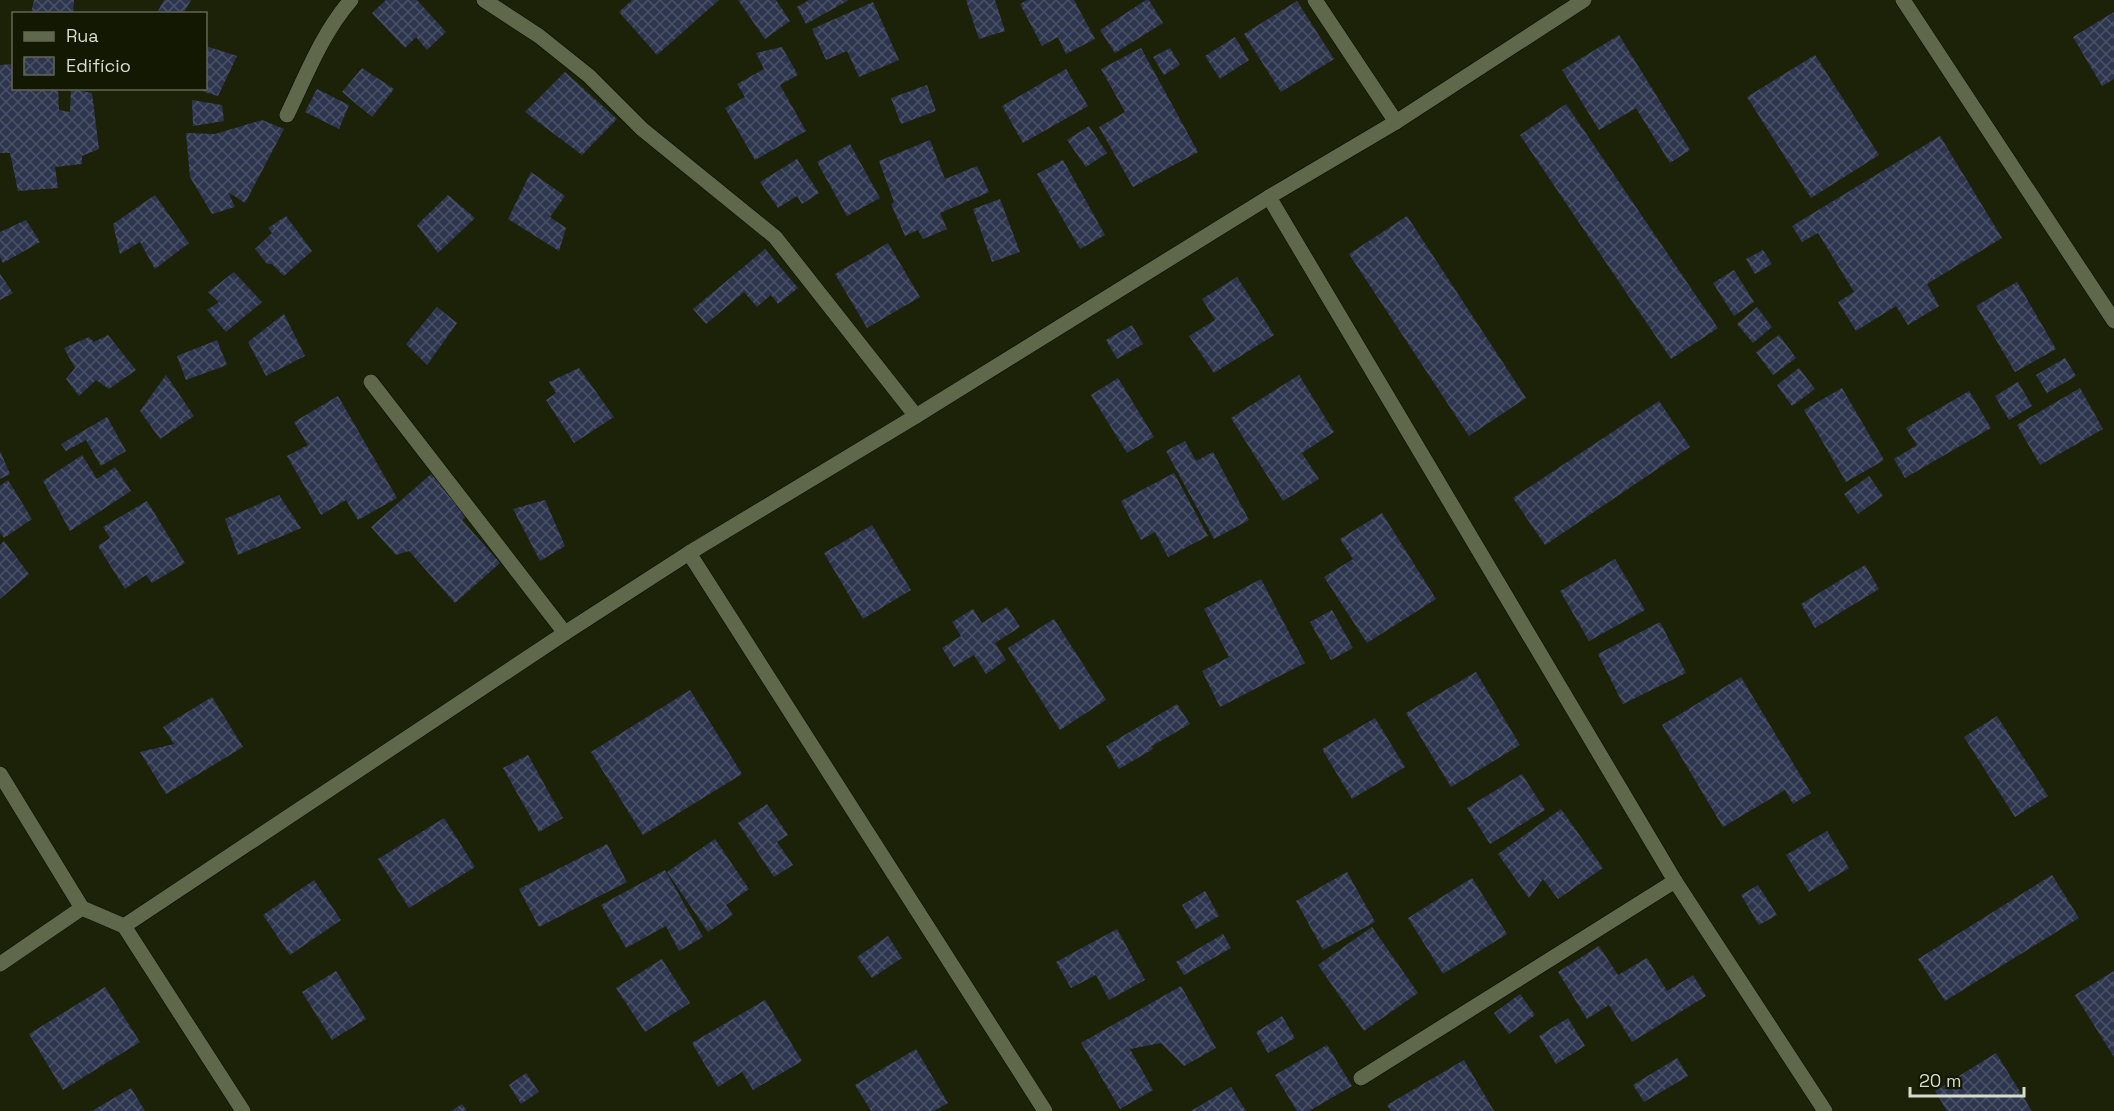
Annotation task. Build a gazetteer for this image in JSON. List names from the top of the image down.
{
  "legend": ["Rua", "Edifício"],
  "scale_bar": "20 m"
}
